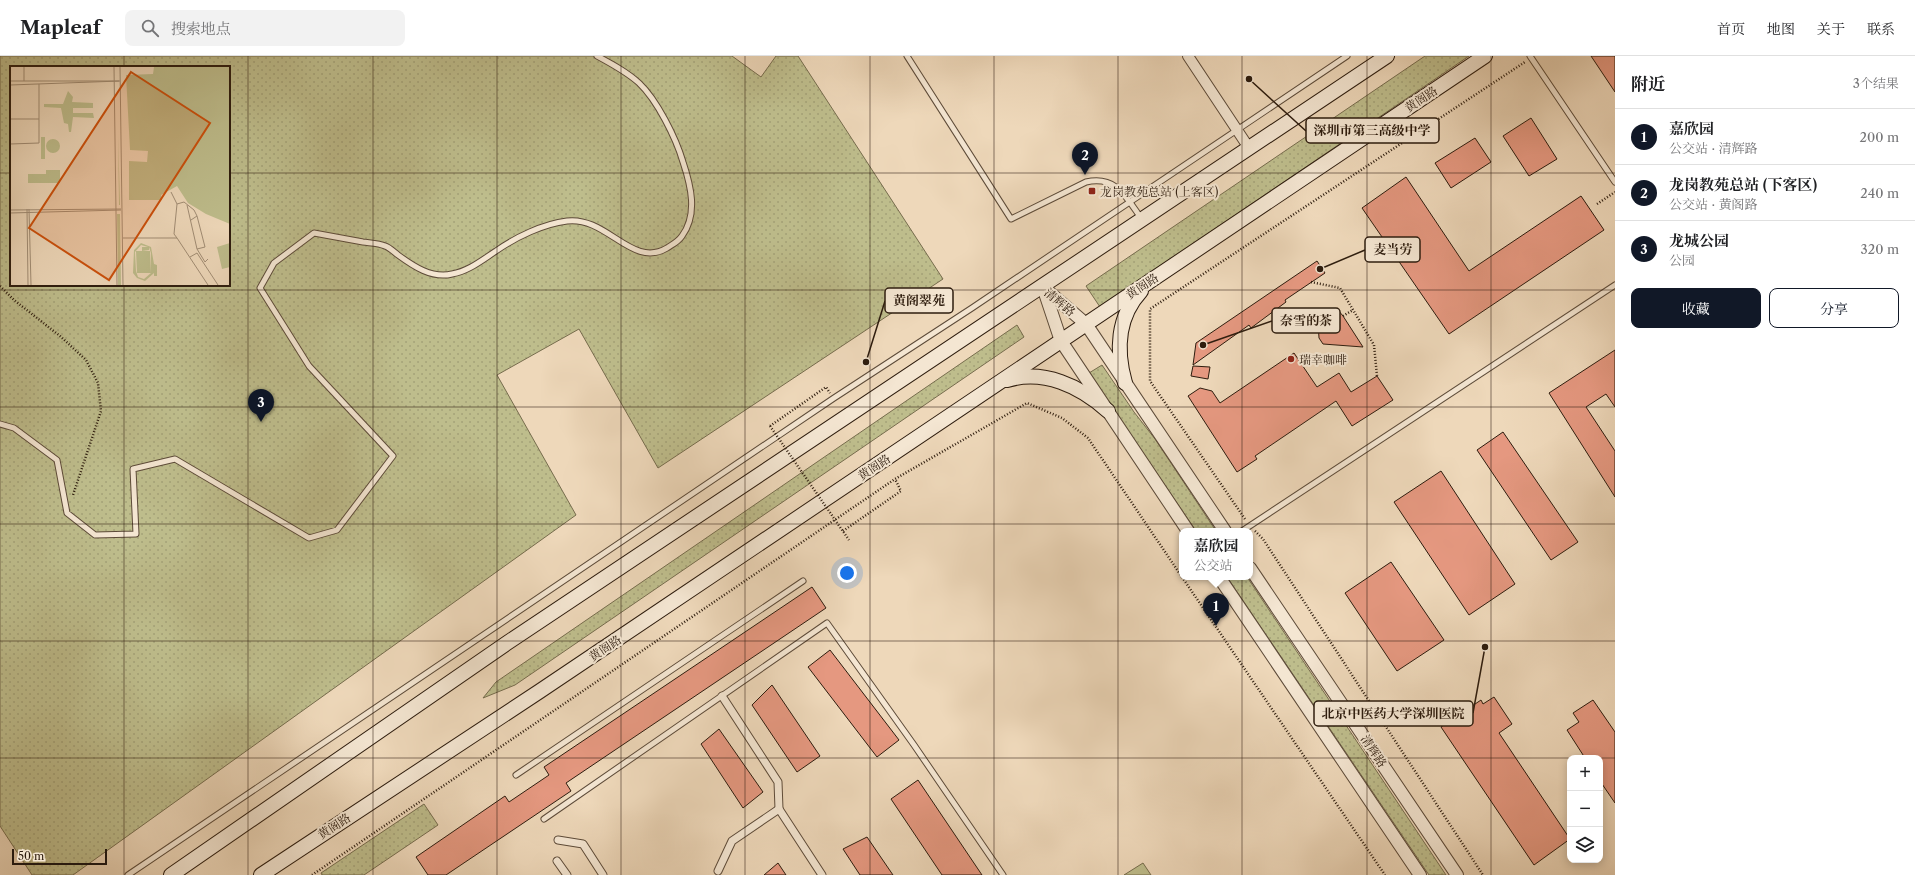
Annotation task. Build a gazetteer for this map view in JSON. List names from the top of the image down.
{
  "streets": {
    "main road": ["黄阁路"],
    "street": ["清辉路"]
  },
  "crossings": [
    ["黄阁路", "清辉路"]
  ],
  "places": {
    "other": [
      "深圳市第三高级中学",
      "麦当劳",
      "奈雪的茶",
      "瑞幸咖啡",
      "黄阁翠苑",
      "北京中医药大学深圳医院"
    ],
    "transit": ["龙岗教苑总站 (上客区)"]
  },
  "scale_bar": "50 m",
  "page": {
    "header": "Mapleaf",
    "search": "搜索地点",
    "nav": [
      "首页",
      "地图",
      "关于",
      "联系"
    ],
    "heading": ["附近", "3个结果"],
    "list": [
      {
        "mark": "1",
        "name": "嘉欣园",
        "note": "公交站 · 清辉路",
        "value": "200 m"
      },
      {
        "mark": "2",
        "name": "龙岗教苑总站 (下客区)",
        "note": "公交站 · 黄阁路",
        "value": "240 m"
      },
      {
        "mark": "3",
        "name": "龙城公园",
        "note": "公园",
        "value": "320 m"
      }
    ],
    "pins": ["2", "3", "1"],
    "buttons": ["收藏", "分享"],
    "popup": ["嘉欣园", "公交站"],
    "map_buttons": ["+", "−"],
    "scale": "50 m"
  }
}
